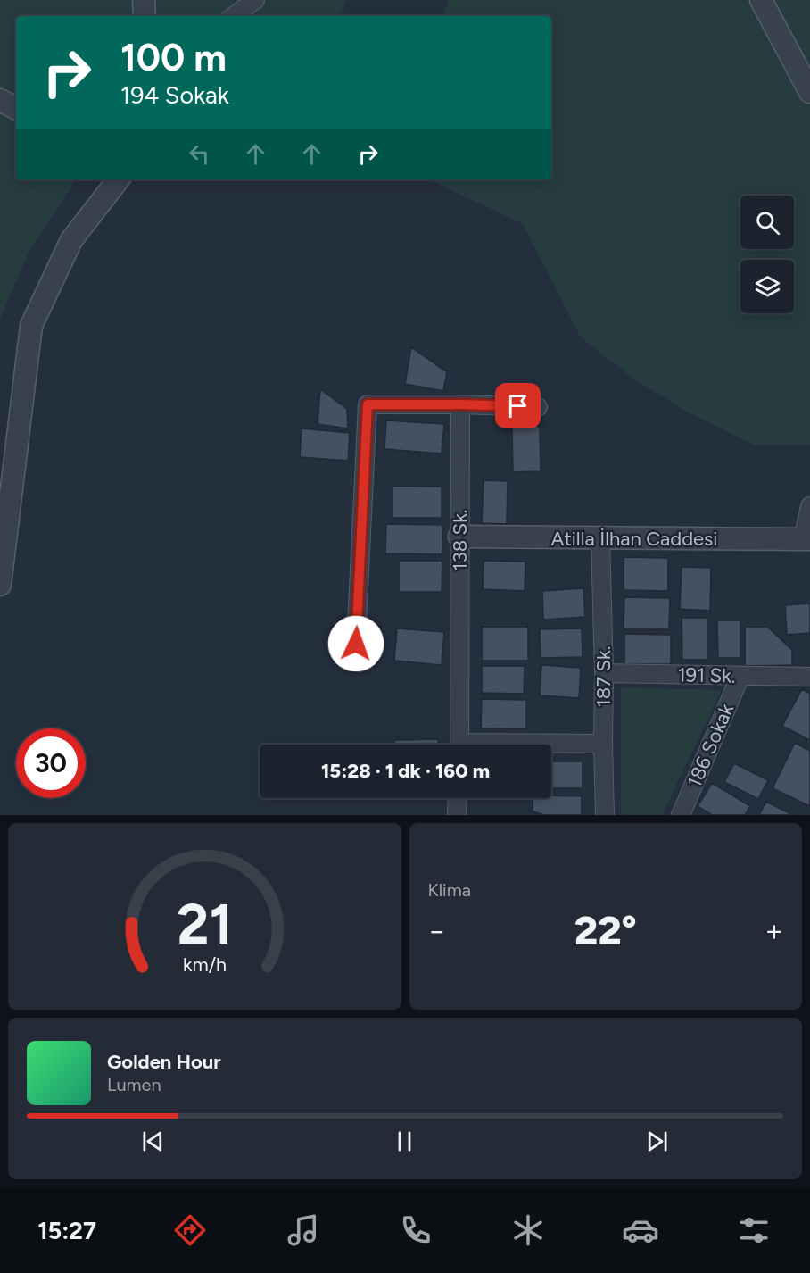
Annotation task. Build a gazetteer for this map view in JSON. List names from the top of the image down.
{
  "streets": {
    "street": [
      "Atilla İlhan Caddesi",
      "138 Sk.",
      "191 Sk.",
      "187 Sk.",
      "186 Sokak"
    ]
  },
  "crossings": [
    ["Atilla İlhan Caddesi", "138 Sk."],
    ["Atilla İlhan Caddesi", "187 Sk."],
    ["191 Sk.", "187 Sk."],
    ["191 Sk.", "186 Sokak"]
  ],
  "page": {
    "turn": ["100 m", "194 Sokak"],
    "limit": "30",
    "trip": "15:28 · 1 dk · 160 m",
    "tile": "Klima",
    "heat": ["−", "22°", "+"],
    "song": ["Golden Hour", "Lumen"],
    "tabs": "15:27",
    "gauge": ["21", "km/h"]
  }
}
